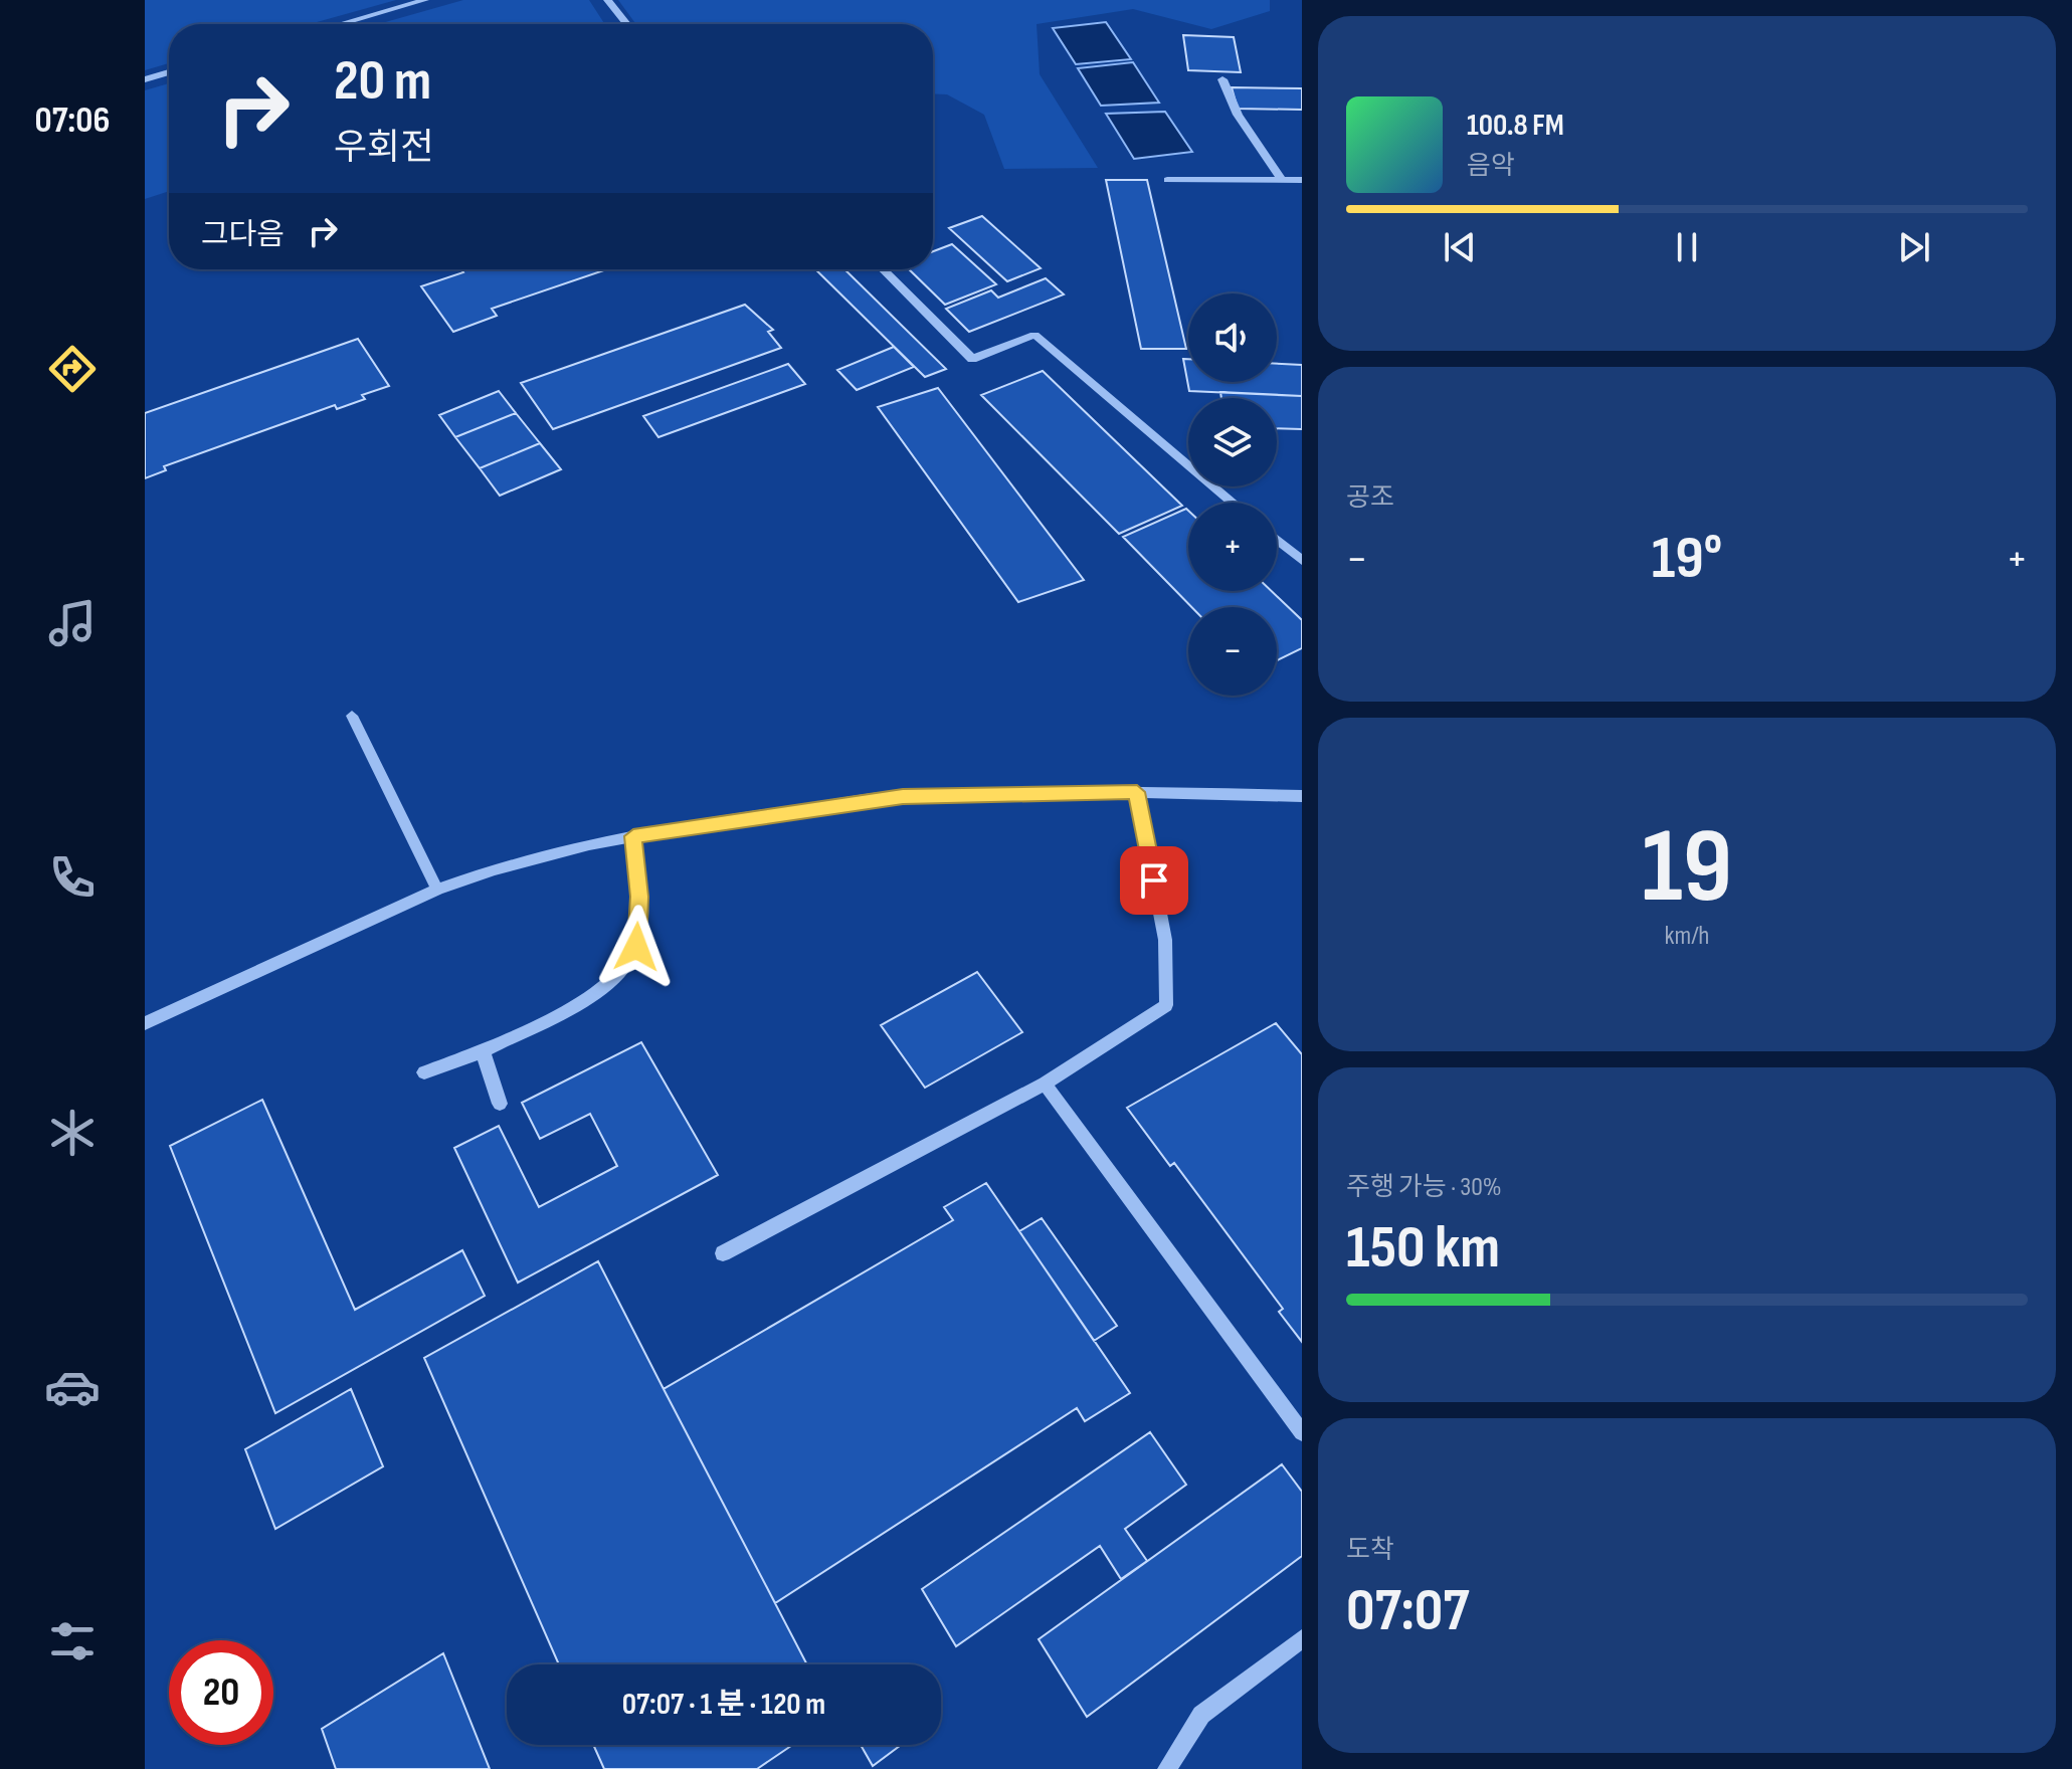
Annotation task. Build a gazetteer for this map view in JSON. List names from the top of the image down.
{
  "page": {
    "tabs": "07:06",
    "turn": ["20 m", "우회전"],
    "song": ["100.8 FM", "음악"],
    "then": "그다음",
    "map_buttons": ["+", "−"],
    "tile": [
      "공조",
      ["19", "km/h"],
      ["주행 가능 · 30%", "150 km"],
      ["도착", "07:07"]
    ],
    "heat": ["−", "19°", "+"],
    "limit": "20",
    "trip": "07:07 · 1 분 · 120 m"
  }
}
